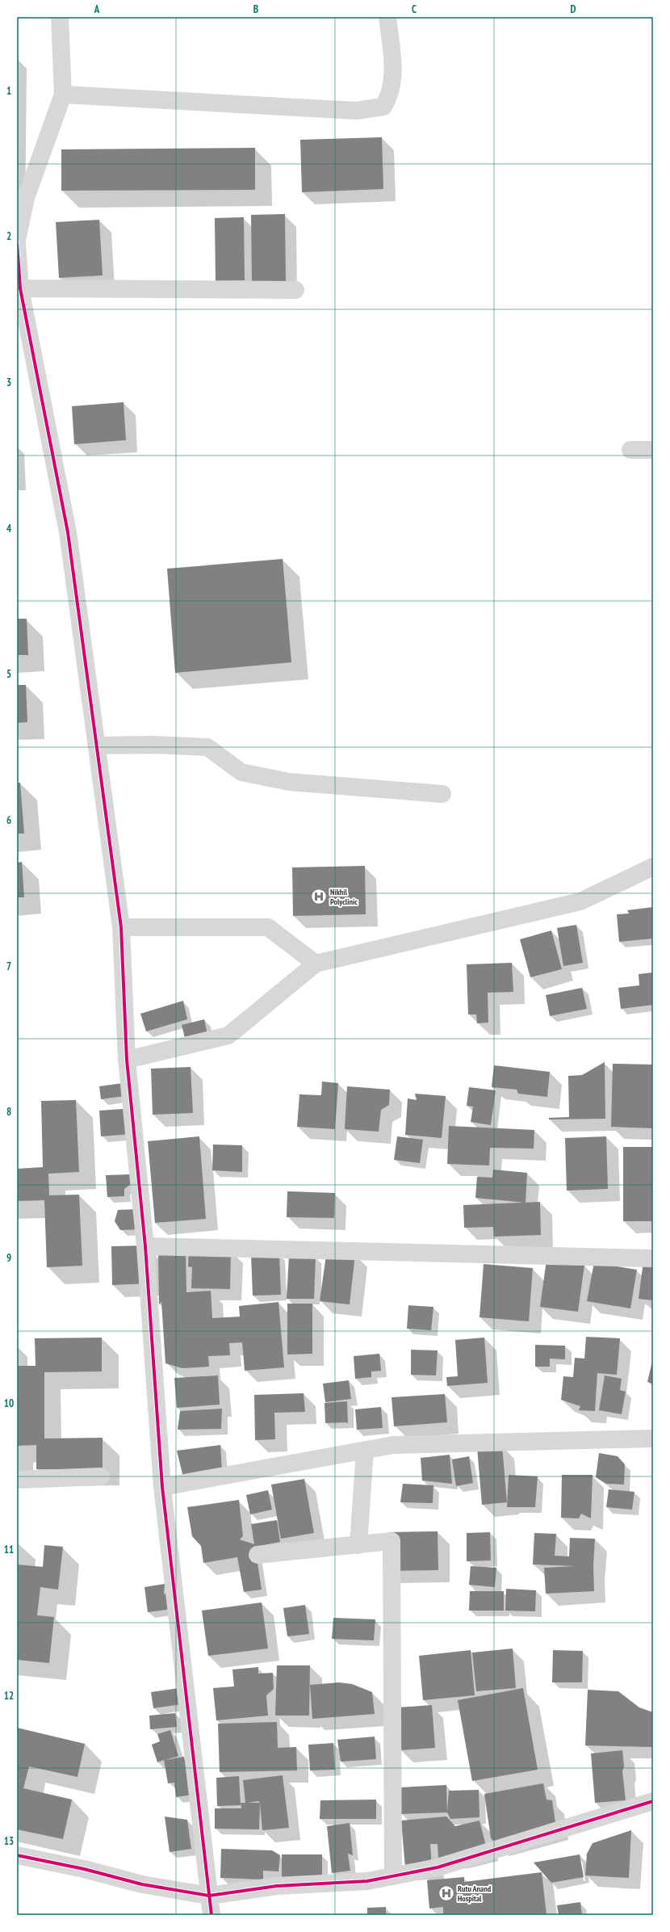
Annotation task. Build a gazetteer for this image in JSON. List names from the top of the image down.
{
  "places": {
    "hospital": ["Nikhil Polyclinic", "Rutu Anand Hospital"]
  },
  "grid": {
    "columns": [
      "A",
      "B",
      "C",
      "D"
    ],
    "rows": [
      "1",
      "2",
      "3",
      "4",
      "5",
      "6",
      "7",
      "8",
      "9",
      "10",
      "11",
      "12",
      "13"
    ]
  }
}
